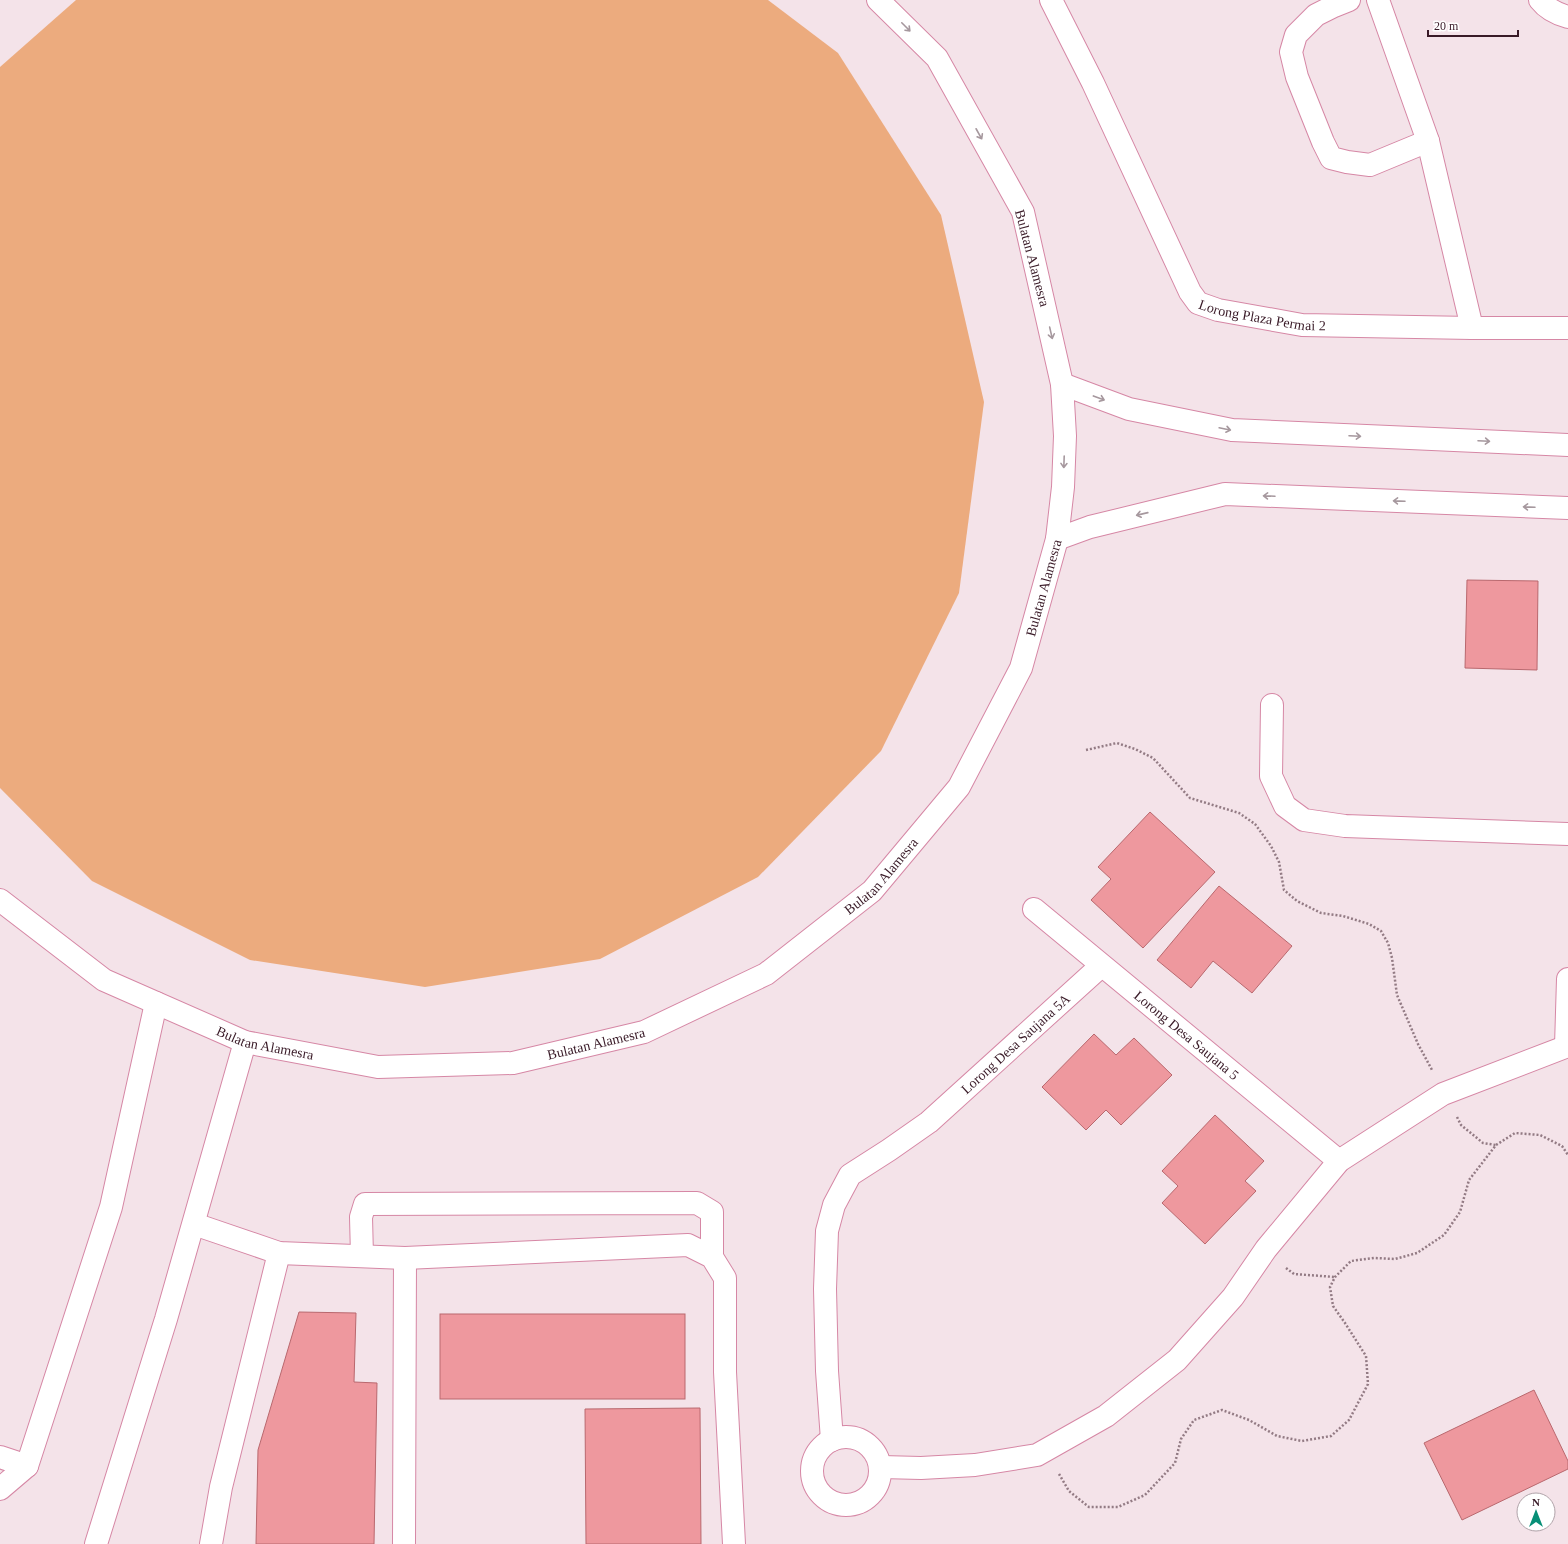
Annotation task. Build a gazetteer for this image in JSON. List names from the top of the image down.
{
  "streets": {
    "street": [
      "Bulatan Alamesra",
      "Lorong Plaza Permai 2",
      "Lorong Desa Saujana 5",
      "Lorong Desa Saujana 5A"
    ]
  },
  "crossings": [
    ["Lorong Desa Saujana 5", "Lorong Desa Saujana 5A"]
  ],
  "scale_bar": "20 m",
  "north": "top"
}
